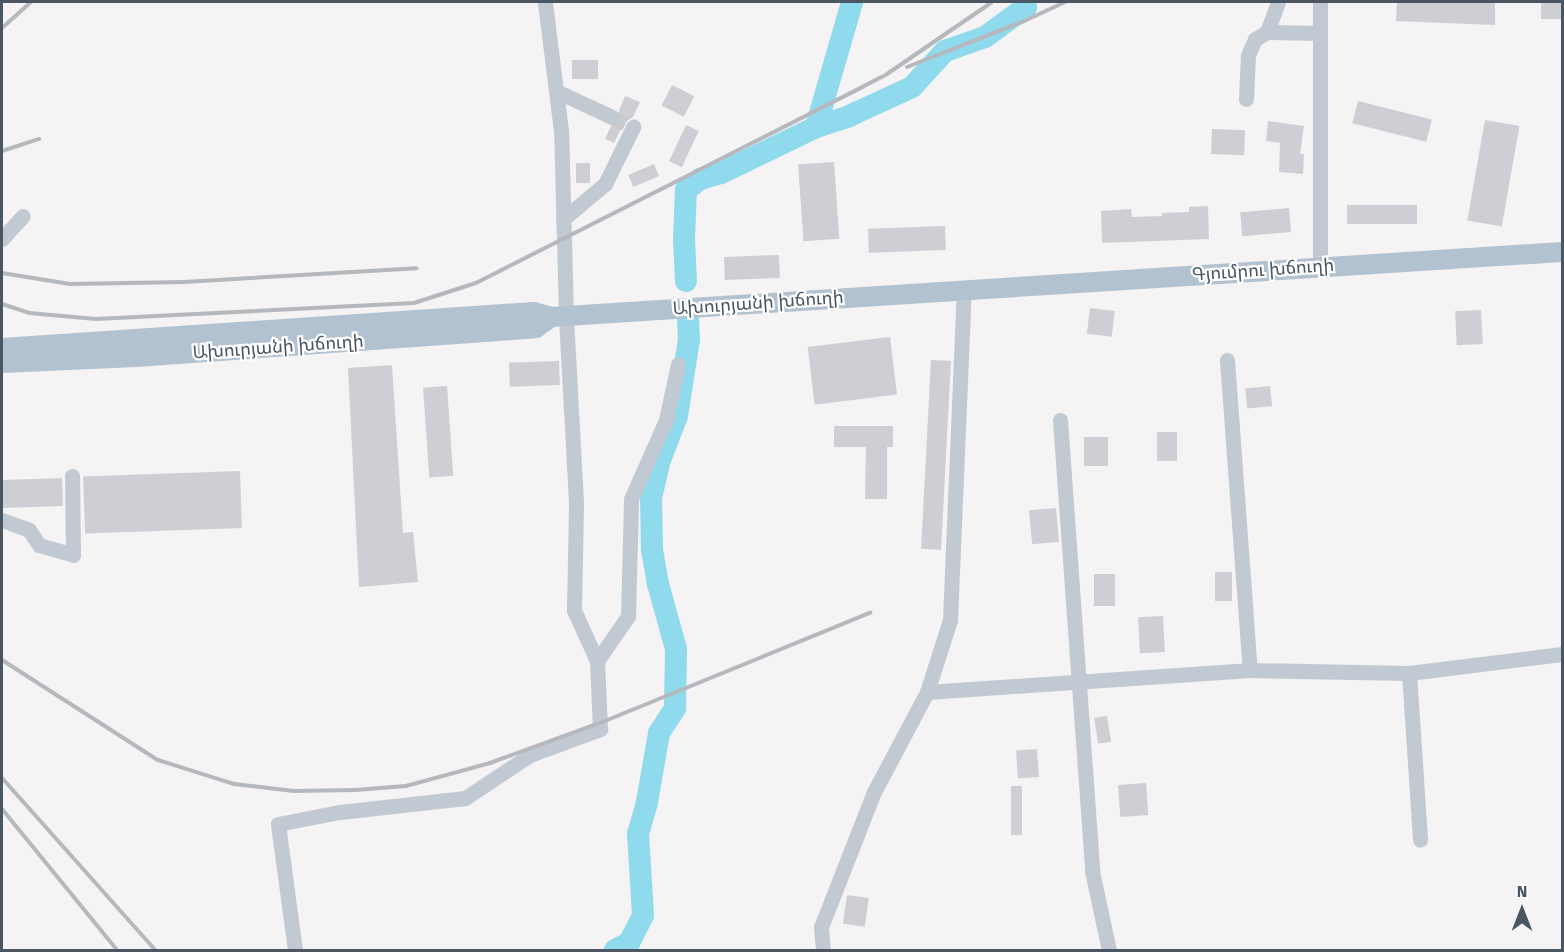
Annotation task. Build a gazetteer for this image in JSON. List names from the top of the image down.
{
  "streets": {
    "main road": ["Գյումրու խճուղի", "Ախուրյանի խճուղի"]
  },
  "crossings": [
    ["Գյումրու խճուղի", "Ախուրյանի խճուղի"]
  ],
  "north": "top"
}
